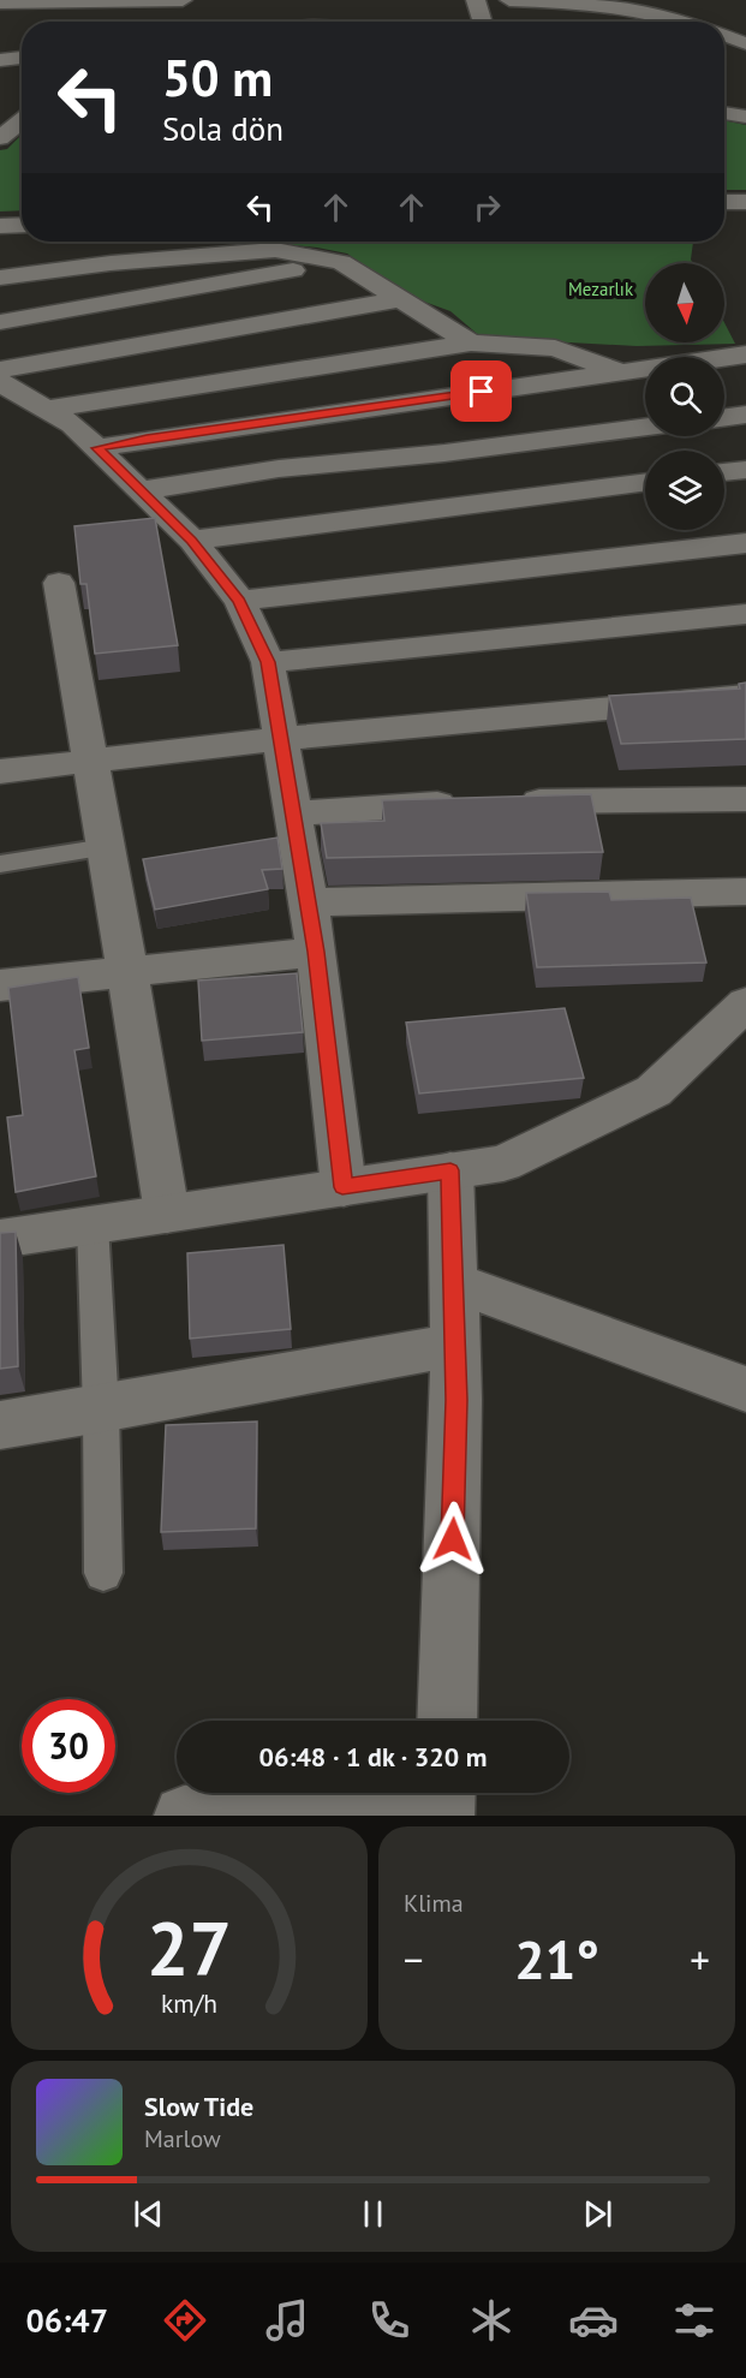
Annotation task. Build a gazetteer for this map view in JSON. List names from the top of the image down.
{
  "parks": ["Mezarlık"],
  "north": "bottom",
  "page": {
    "turn": ["50 m", "Sola dön"],
    "limit": "30",
    "trip": "06:48 · 1 dk · 320 m",
    "tile": "Klima",
    "heat": ["−", "21°", "+"],
    "song": ["Slow Tide", "Marlow"],
    "tabs": "06:47",
    "gauge": ["27", "km/h"]
  }
}
